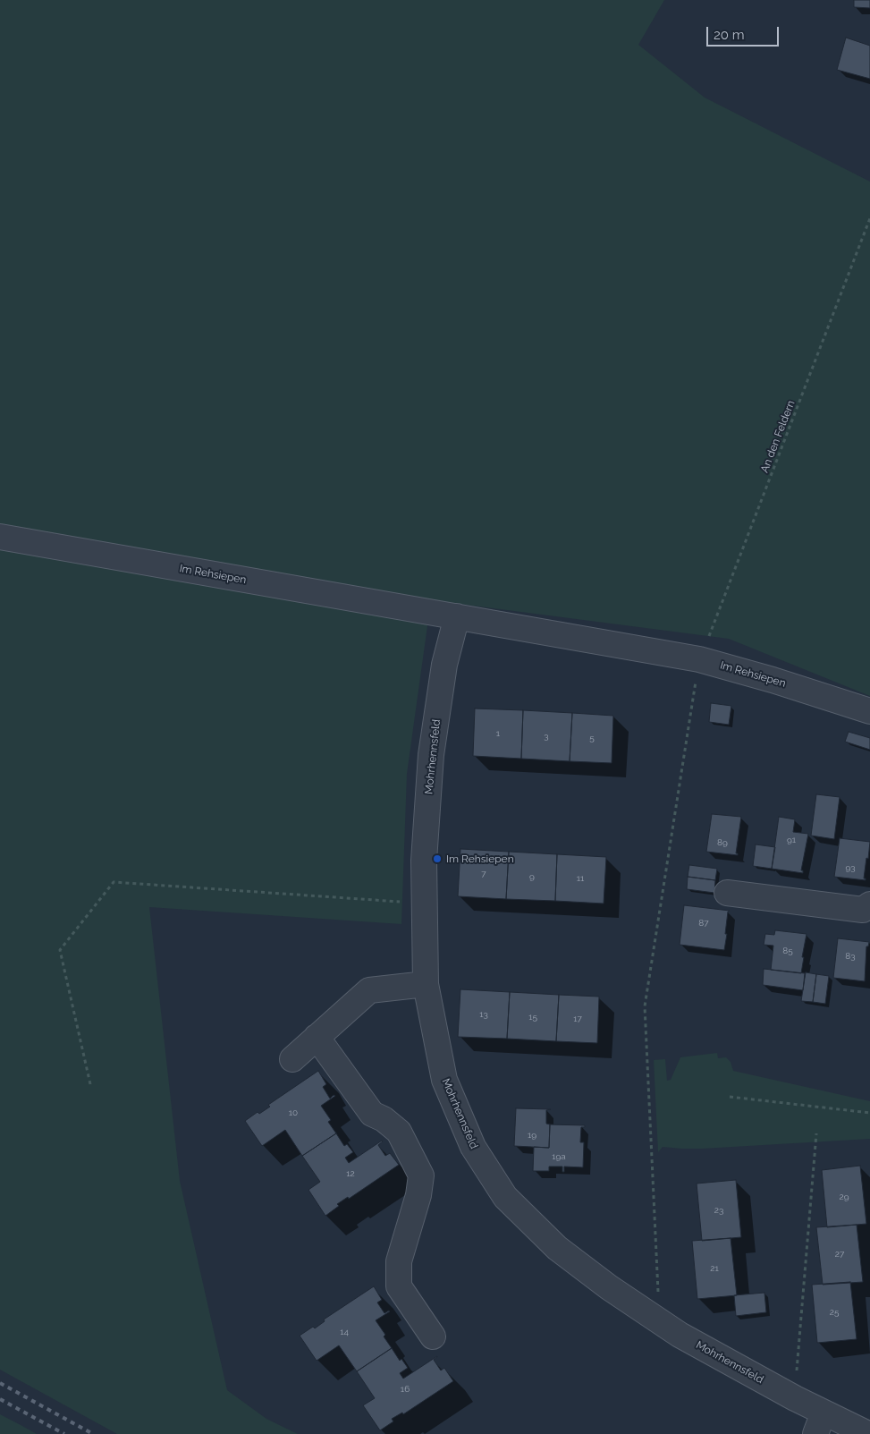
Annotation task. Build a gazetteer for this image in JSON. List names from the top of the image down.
{
  "streets": {
    "street": ["Im Rehsiepen", "Mohrhennsfeld"],
    "path": ["An den Feldern"]
  },
  "crossings": [
    ["An den Feldern", "Im Rehsiepen"],
    ["An den Feldern", "Mohrhennsfeld"],
    ["Im Rehsiepen", "Mohrhennsfeld"]
  ],
  "places": ["Im Rehsiepen"],
  "house_numbers": [
    "1",
    "3",
    "5",
    "91",
    "89",
    "93",
    "7",
    "9",
    "11",
    "87",
    "85",
    "83",
    "13",
    "15",
    "17",
    "10",
    "19",
    "19a",
    "12",
    "29",
    "23",
    "27",
    "21",
    "25",
    "14",
    "16"
  ],
  "scale_bar": "20 m"
}
